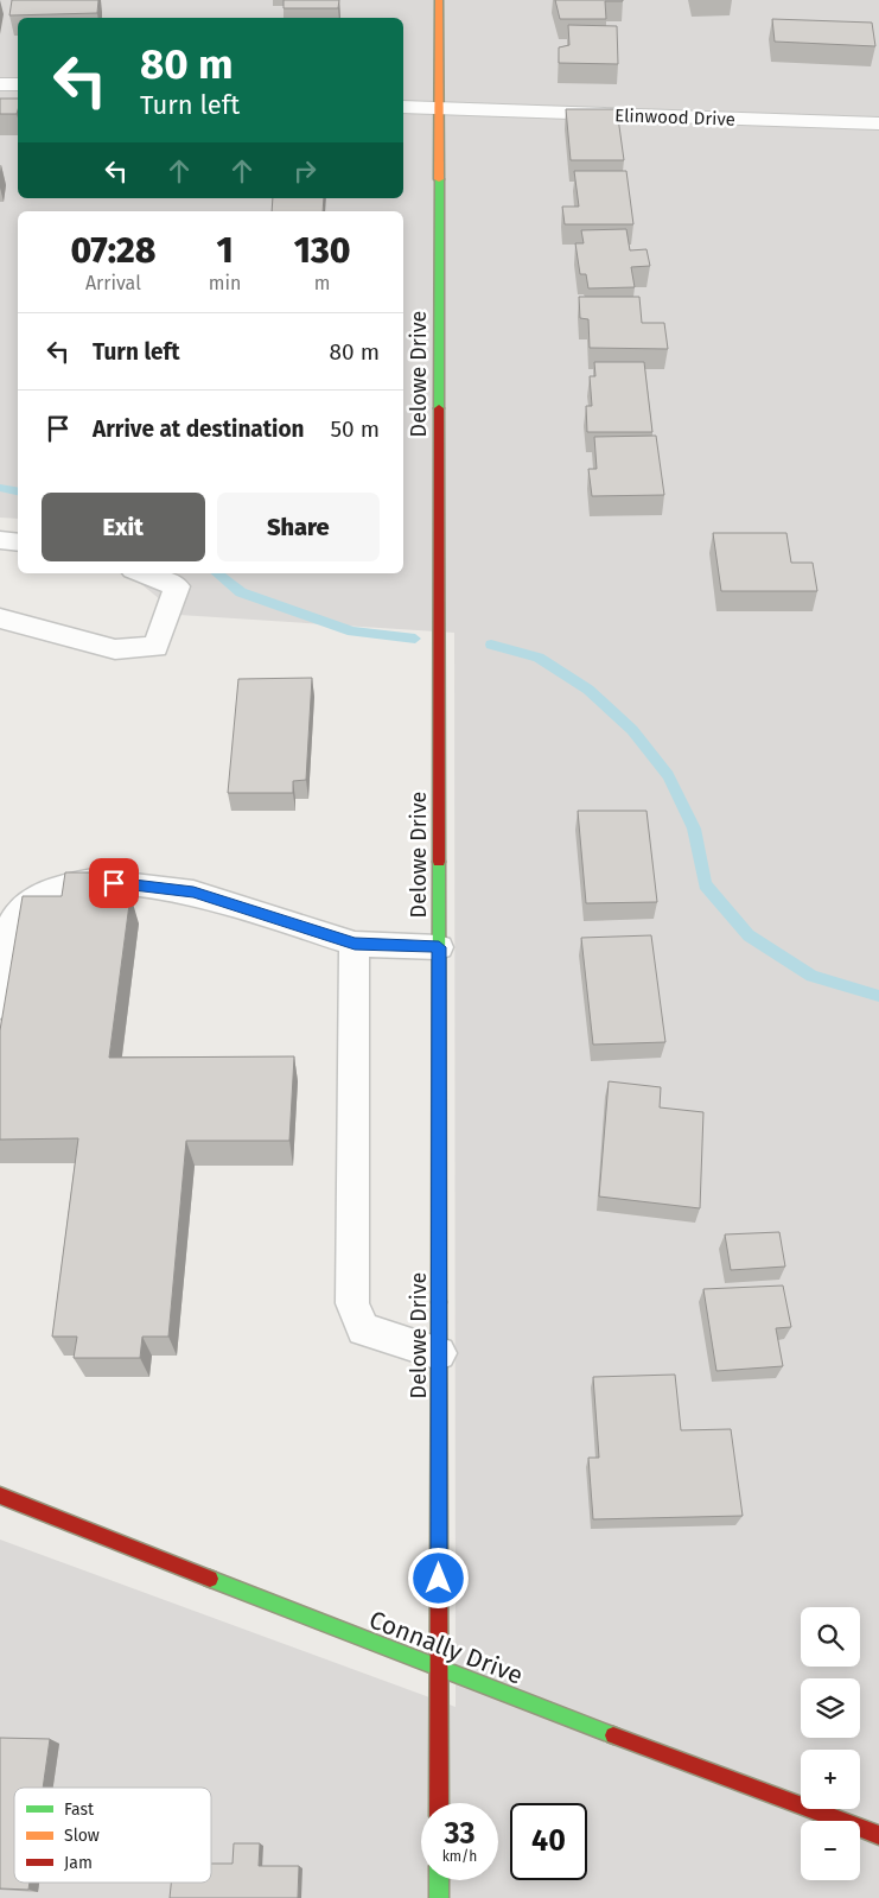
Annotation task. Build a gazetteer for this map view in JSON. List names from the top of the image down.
{
  "streets": {
    "street": ["Elinwood Drive", "Delowe Drive", "Connally Drive"]
  },
  "crossings": [
    ["Elinwood Drive", "Delowe Drive"],
    ["Delowe Drive", "Connally Drive"]
  ],
  "legend": ["Fast", "Slow", "Jam"],
  "page": {
    "turn": ["80 m", "Turn left"],
    "eta": [
      "07:28",
      "Arrival",
      "1",
      "min",
      "130",
      "m"
    ],
    "list": [
      {
        "name": "Turn left",
        "value": "80 m"
      },
      {
        "name": "Arrive at destination",
        "value": "50 m"
      }
    ],
    "buttons": ["Exit", "Share"],
    "map_buttons": ["+", "−"],
    "speed": "33 km/h",
    "limit": "40"
  }
}
